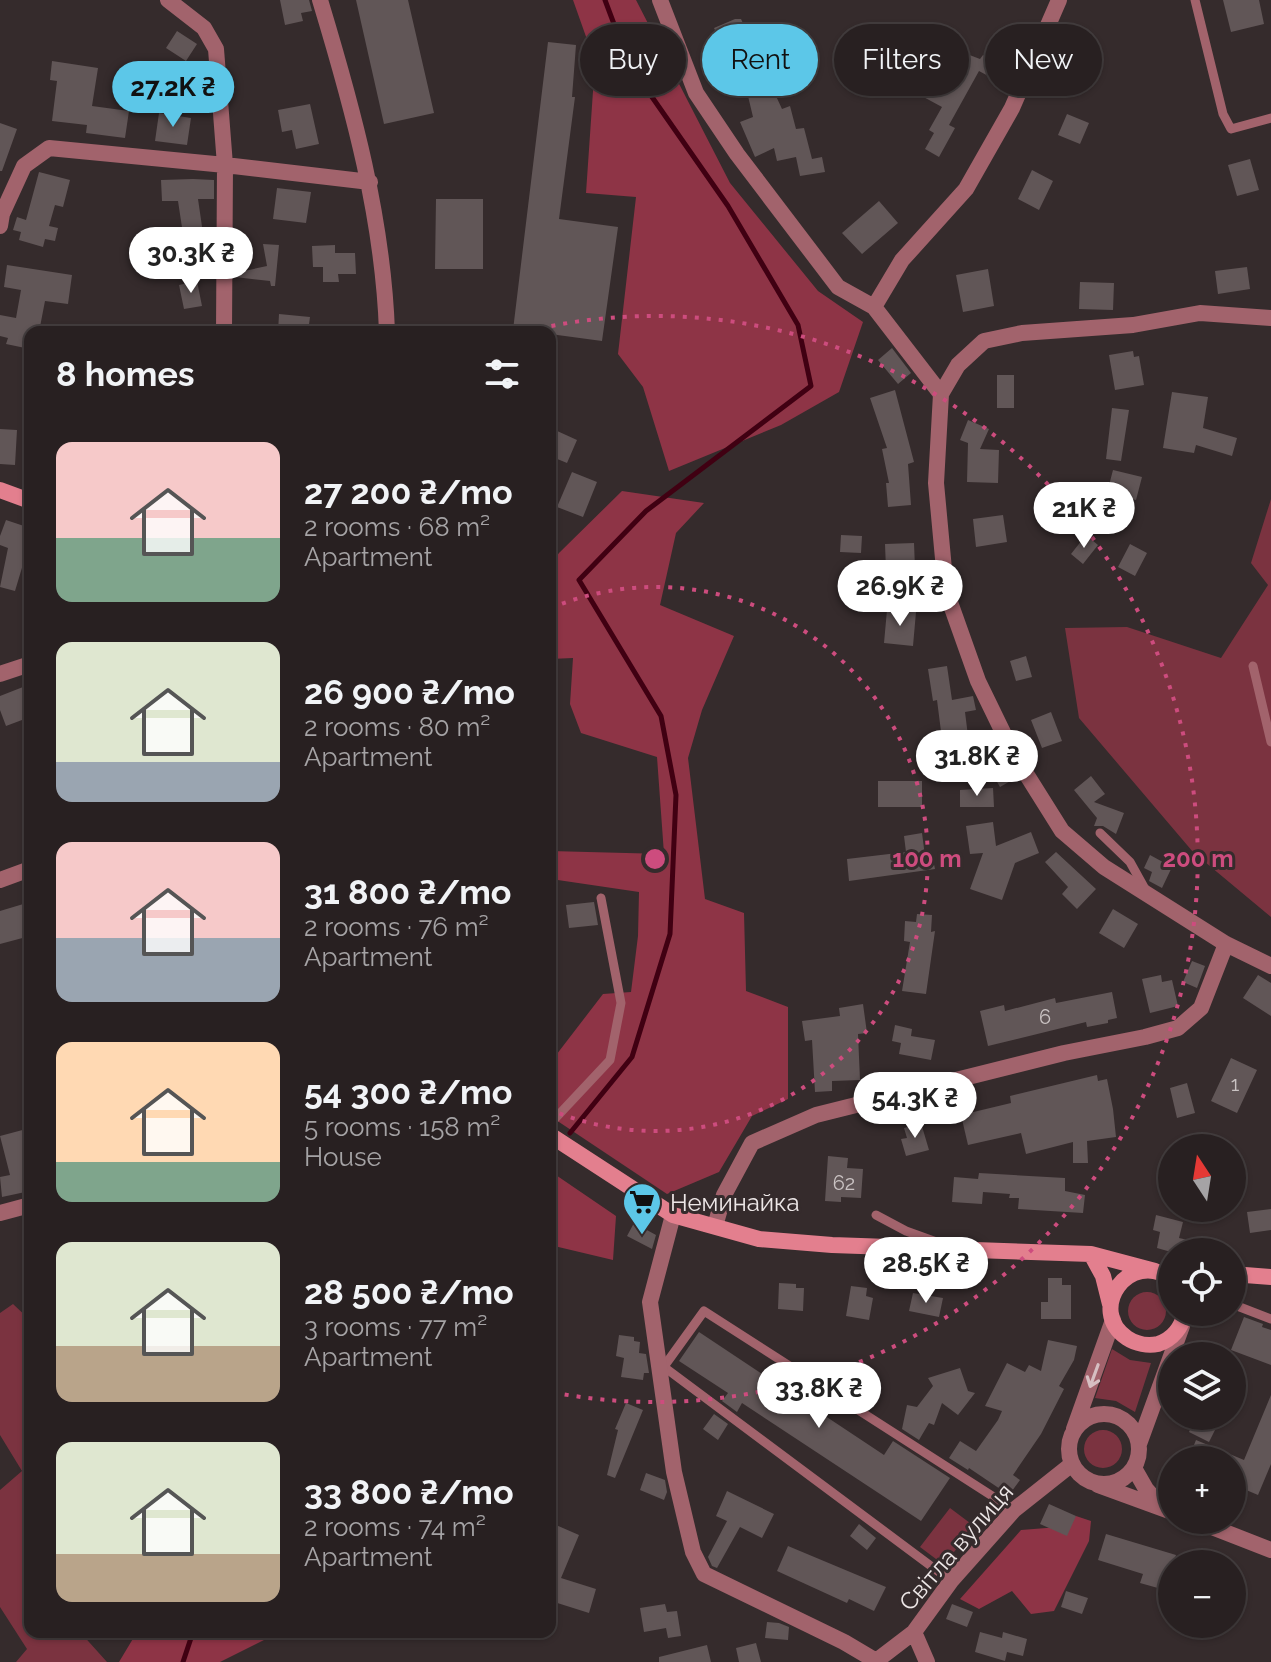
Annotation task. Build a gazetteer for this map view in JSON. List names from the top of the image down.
{
  "streets": {
    "street": ["Світла вулиця"]
  },
  "places": {
    "supermarket": ["Неминайка"]
  },
  "house_numbers": ["6", "1", "62"],
  "north": "top",
  "page": {
    "chip": [
      "Buy",
      "Rent",
      "Filters",
      "New"
    ],
    "price": [
      "27.2K ₴",
      "30.3K ₴",
      "21K ₴",
      "26.9K ₴",
      "31.8K ₴",
      "54.3K ₴",
      "28.5K ₴",
      "33.8K ₴"
    ],
    "heading": "8 homes",
    "list": [
      {
        "name": "27 200 ₴/mo",
        "note": "2 rooms · 68 m² · Apartment"
      },
      {
        "name": "26 900 ₴/mo",
        "note": "2 rooms · 80 m² · Apartment"
      },
      {
        "name": "31 800 ₴/mo",
        "note": "2 rooms · 76 m² · Apartment"
      },
      {
        "name": "54 300 ₴/mo",
        "note": "5 rooms · 158 m² · House"
      },
      {
        "name": "28 500 ₴/mo",
        "note": "3 rooms · 77 m² · Apartment"
      },
      {
        "name": "33 800 ₴/mo",
        "note": "2 rooms · 74 m² · Apartment"
      }
    ],
    "map_buttons": ["+", "−"]
  },
  "rings": ["100 m", "200 m"]
}
